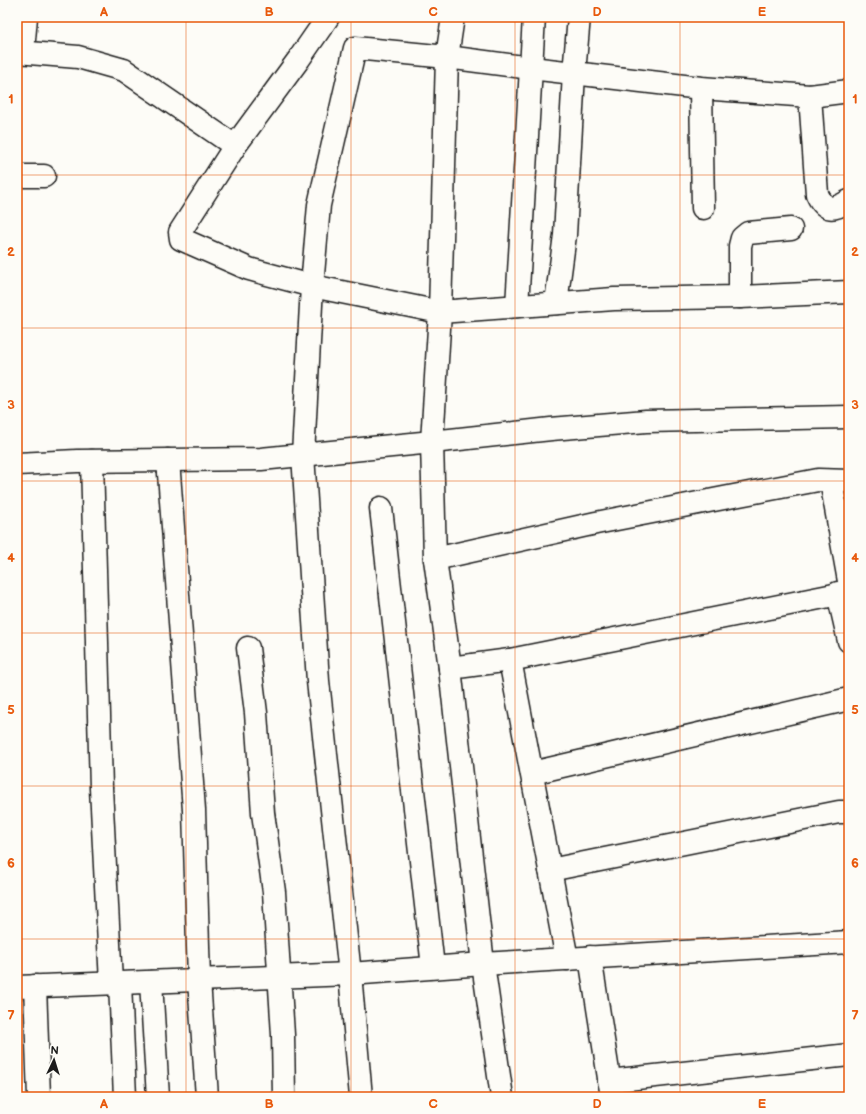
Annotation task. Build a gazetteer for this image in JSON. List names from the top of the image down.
{
  "north": "top",
  "grid": {
    "columns": [
      "A",
      "B",
      "C",
      "D",
      "E"
    ],
    "rows": [
      "1",
      "2",
      "3",
      "4",
      "5",
      "6",
      "7"
    ]
  }
}
